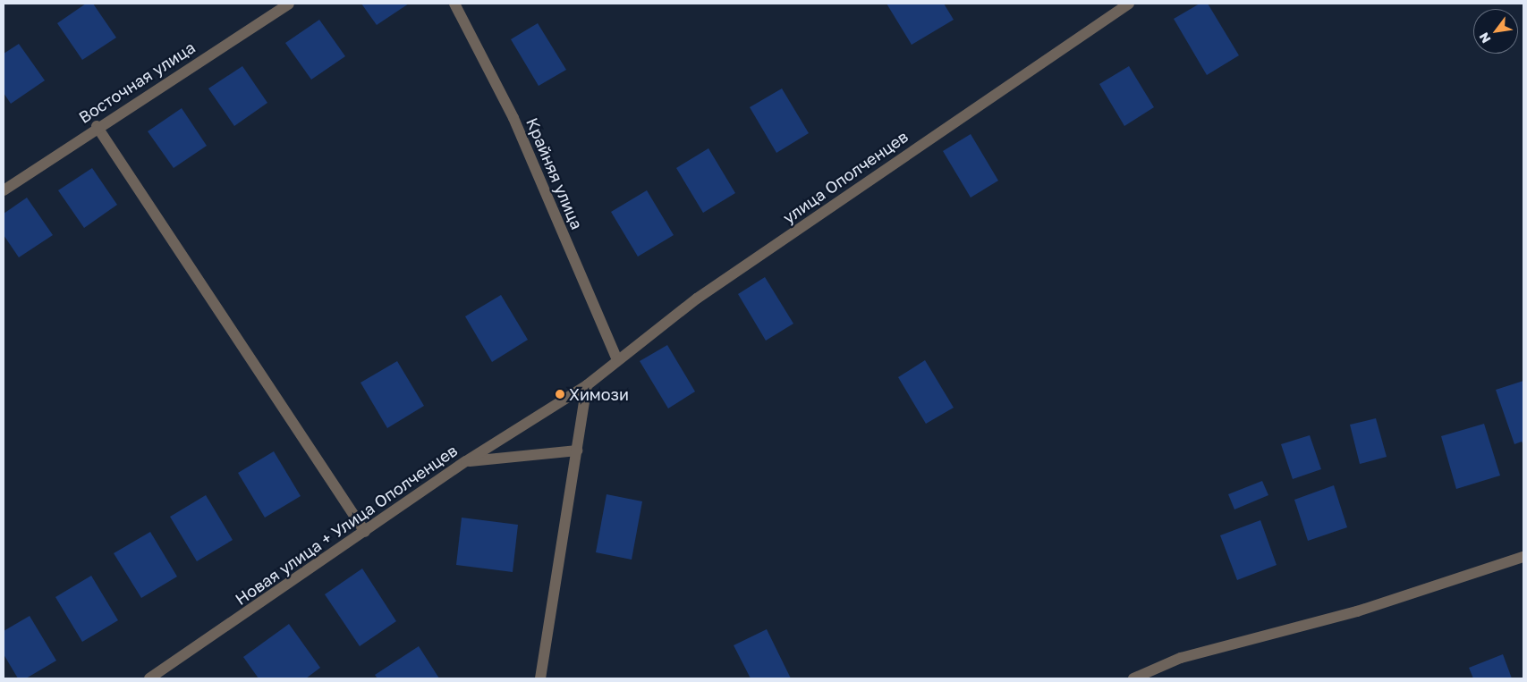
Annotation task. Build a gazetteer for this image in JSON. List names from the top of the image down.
{
  "streets": {
    "street": [
      "Восточная улица",
      "Крайняя улица",
      "улица Ополченцев",
      "Новая улица + Улица Ополченцев"
    ]
  },
  "crossings": [
    ["Крайняя улица", "улица Ополченцев"],
    ["улица Ополченцев", "Новая улица + Улица Ополченцев"]
  ],
  "places": ["Химози"],
  "north": "bottom left"
}
